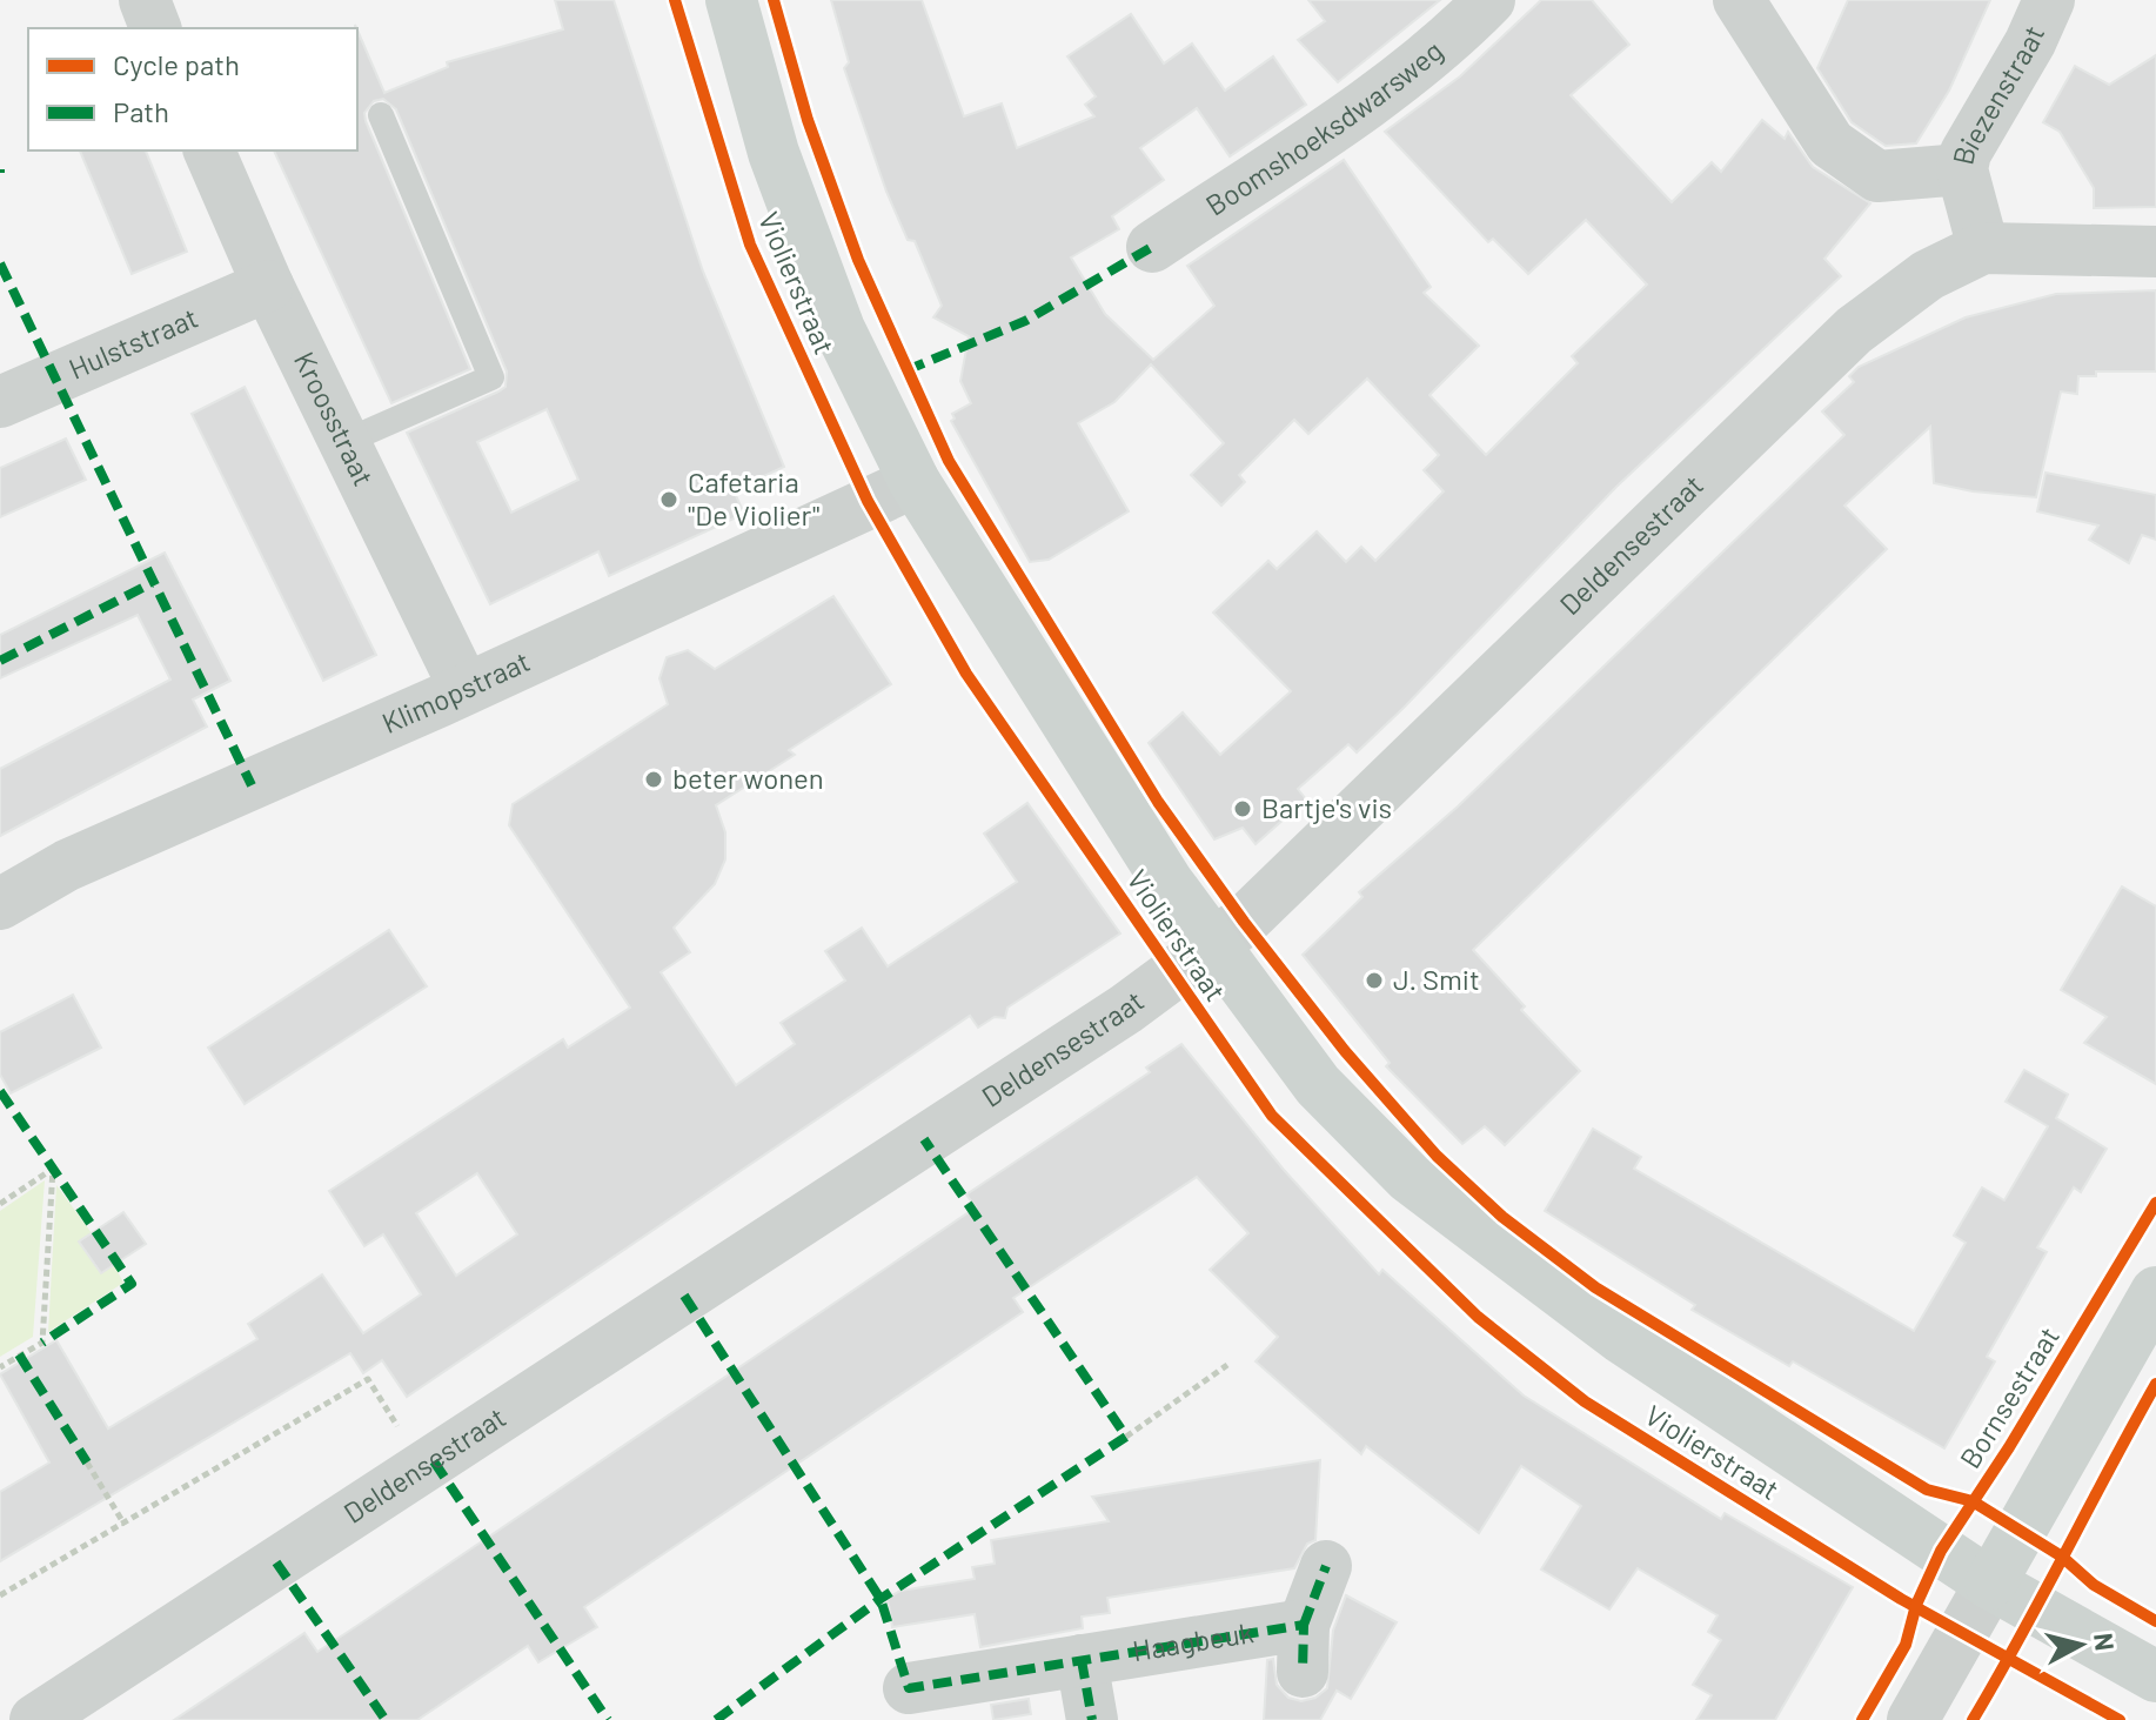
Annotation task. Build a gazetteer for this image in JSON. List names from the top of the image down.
{
  "streets": {
    "main road": ["Violierstraat"],
    "street": [
      "Biezenstraat",
      "Boomshoeksdwarsweg",
      "Hulststraat",
      "Kroosstraat",
      "Deldensestraat",
      "Klimopstraat",
      "Haagbeuk"
    ],
    "cycle path": ["Bornsestraat"]
  },
  "crossings": [
    ["Biezenstraat", "Deldensestraat"],
    ["Violierstraat", "Deldensestraat"],
    ["Violierstraat", "Klimopstraat"],
    ["Hulststraat", "Kroosstraat"],
    ["Kroosstraat", "Klimopstraat"]
  ],
  "places": [
    "Cafetaria \"De Violier\"",
    "beter wonen",
    "Bartje's vis",
    "J. Smit"
  ],
  "legend": ["Cycle path", "Path"],
  "north": "right"
}
